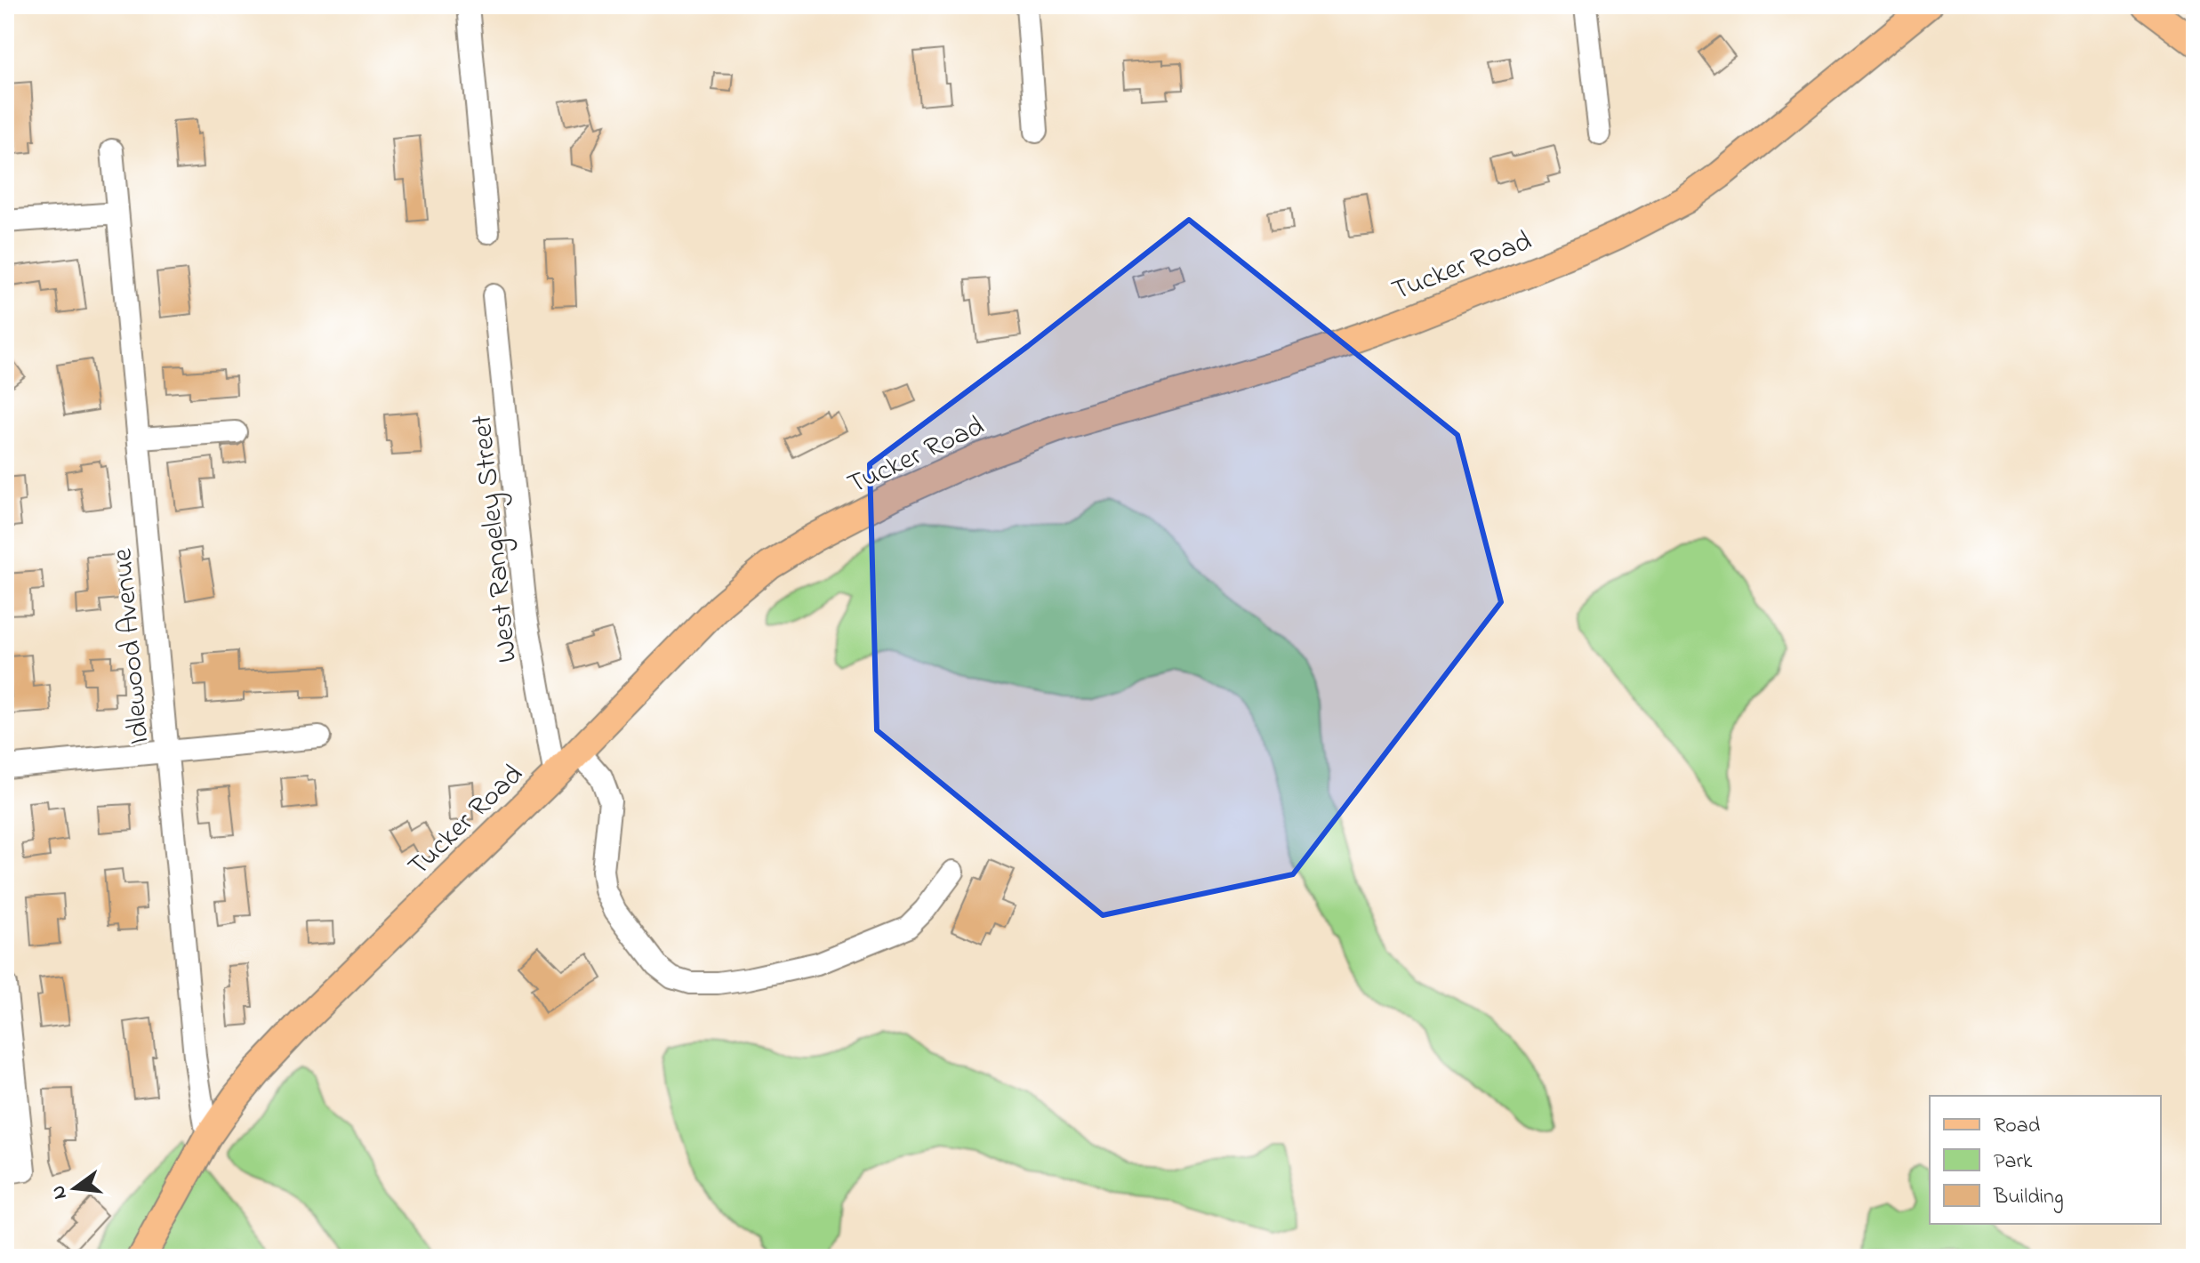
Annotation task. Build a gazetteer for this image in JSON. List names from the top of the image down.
{
  "streets": {
    "main road": ["Tucker Road"],
    "street": ["West Rangeley Street", "Idlewood Avenue"]
  },
  "crossings": [
    ["Tucker Road", "West Rangeley Street"],
    ["Tucker Road", "Idlewood Avenue"]
  ],
  "legend": ["Road", "Park", "Building"],
  "north": "left"
}
